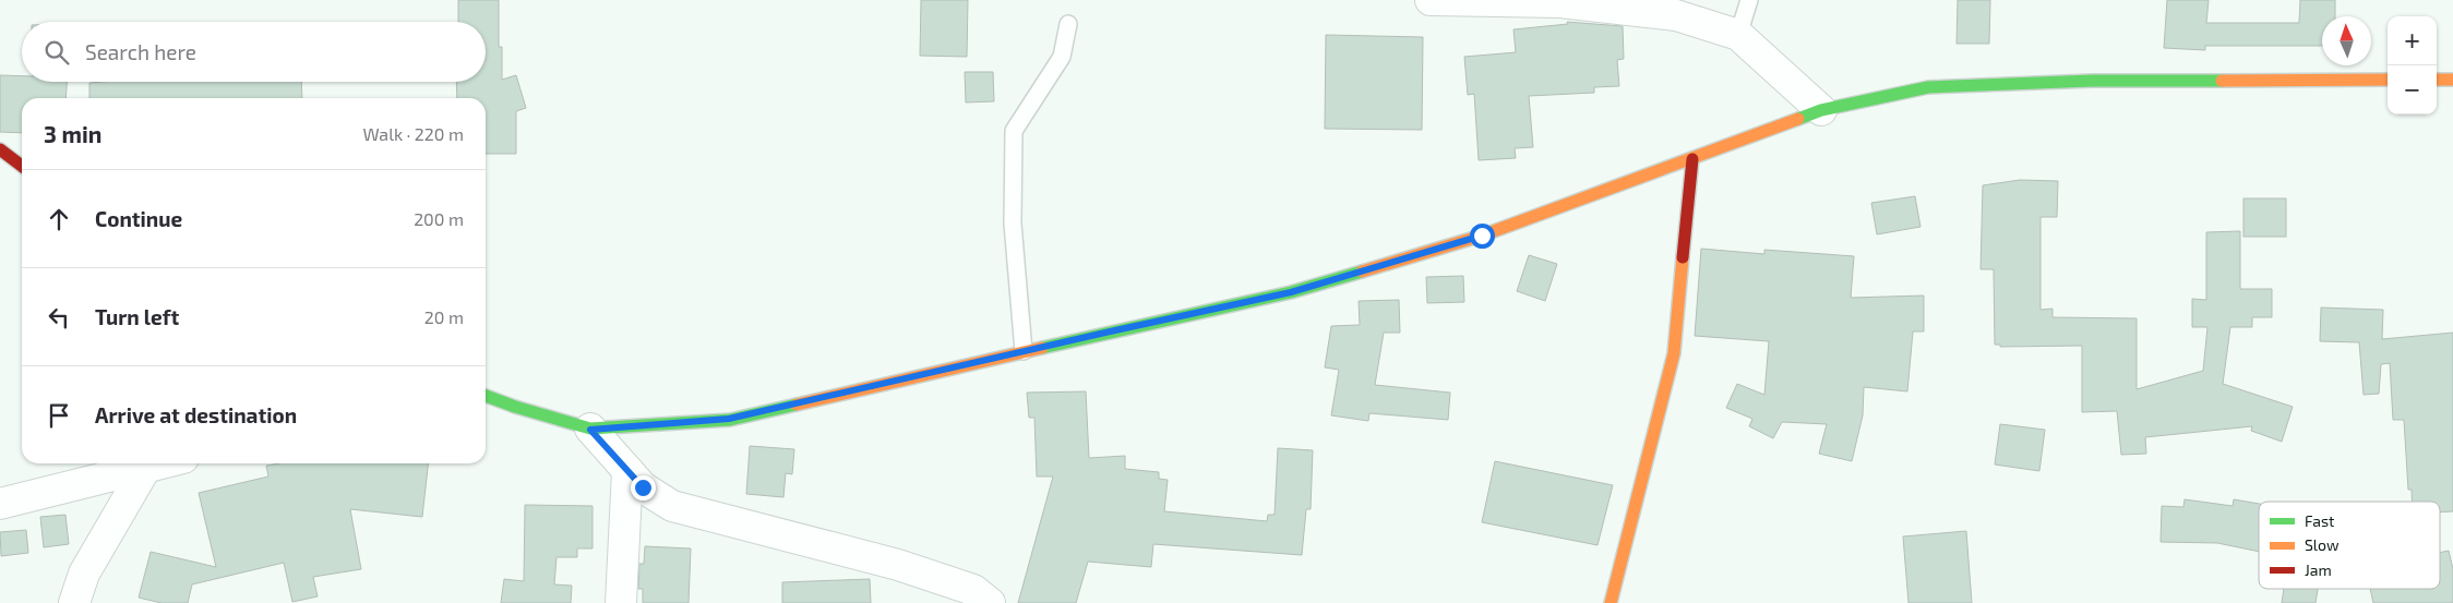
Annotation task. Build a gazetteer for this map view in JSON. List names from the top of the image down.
{
  "legend": ["Fast", "Slow", "Jam"],
  "north": "top",
  "page": {
    "map_buttons": ["+", "−"],
    "search": "Search here",
    "heading": ["3 min", "Walk · 220 m"],
    "list": [
      ["Continue", "200 m"],
      ["Turn left", "20 m"],
      "Arrive at destination"
    ]
  }
}
